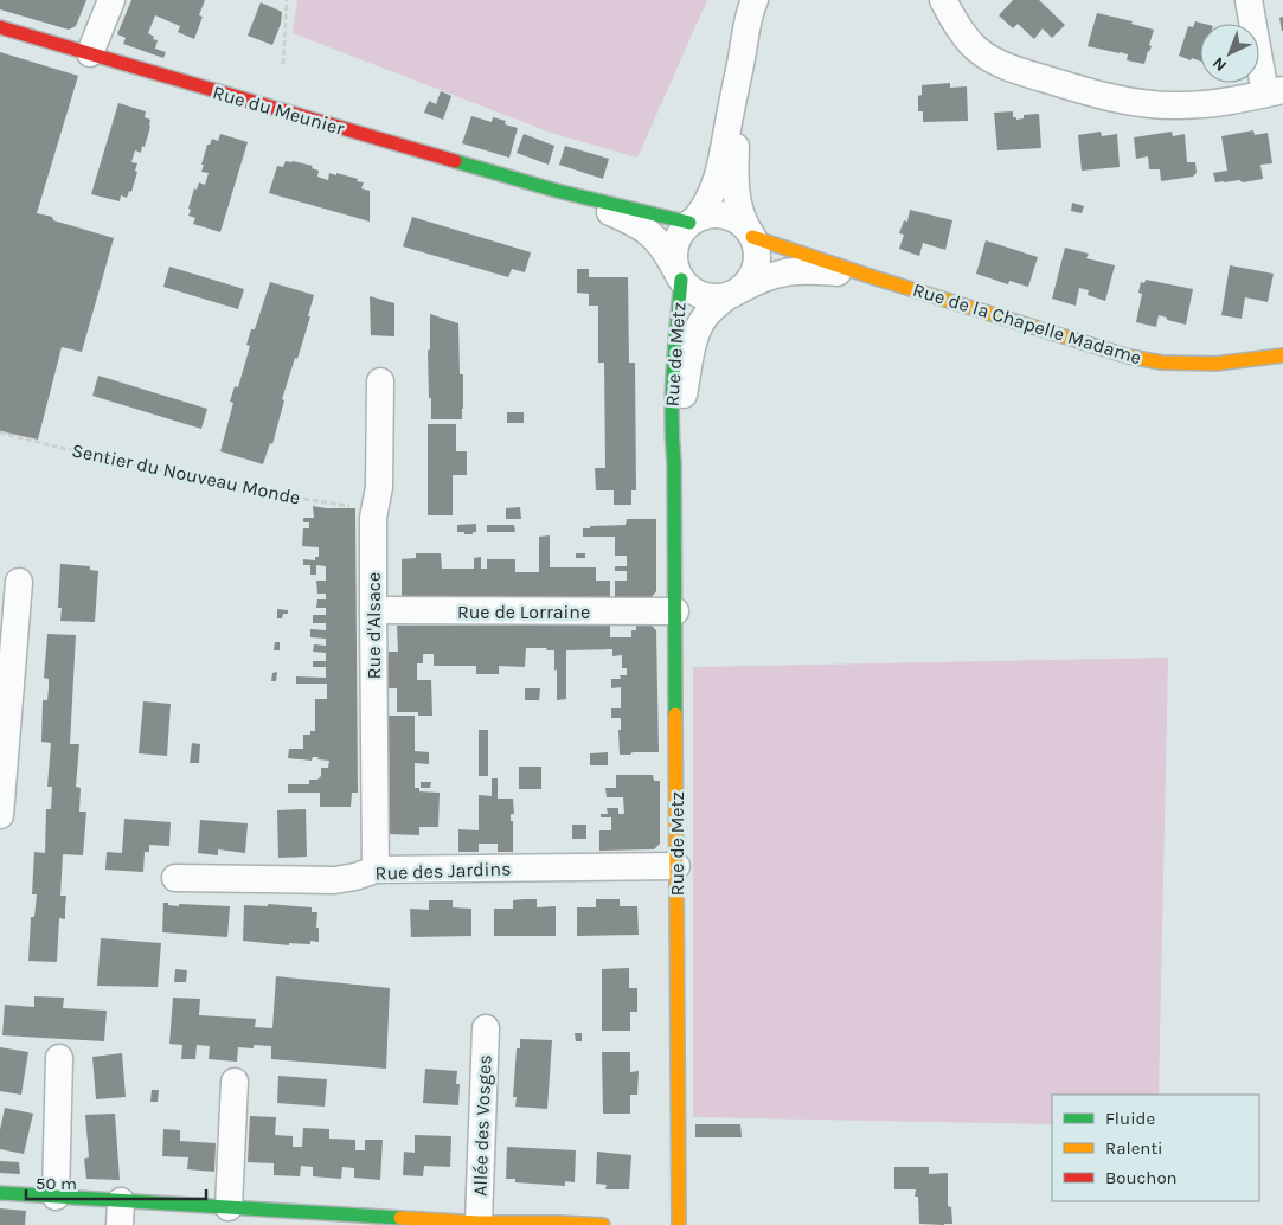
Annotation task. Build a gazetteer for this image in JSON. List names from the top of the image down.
{
  "streets": {
    "street": [
      "Rue du Meunier",
      "Rue de la Chapelle Madame",
      "Rue de Metz",
      "Rue de Lorraine",
      "Rue d'Alsace",
      "Rue des Jardins",
      "Allée des Vosges"
    ],
    "path": ["Sentier du Nouveau Monde"]
  },
  "crossings": [
    ["Rue du Meunier", "Rue de la Chapelle Madame"],
    ["Rue du Meunier", "Rue de Metz"],
    ["Rue de la Chapelle Madame", "Rue de Metz"],
    ["Rue de Metz", "Rue de Lorraine"],
    ["Rue de Metz", "Rue des Jardins"],
    ["Sentier du Nouveau Monde", "Rue d'Alsace"],
    ["Rue de Lorraine", "Rue d'Alsace"],
    ["Rue d'Alsace", "Rue des Jardins"]
  ],
  "legend": ["Fluide", "Ralenti", "Bouchon"],
  "scale_bar": "50 m",
  "north": "bottom left"
}
